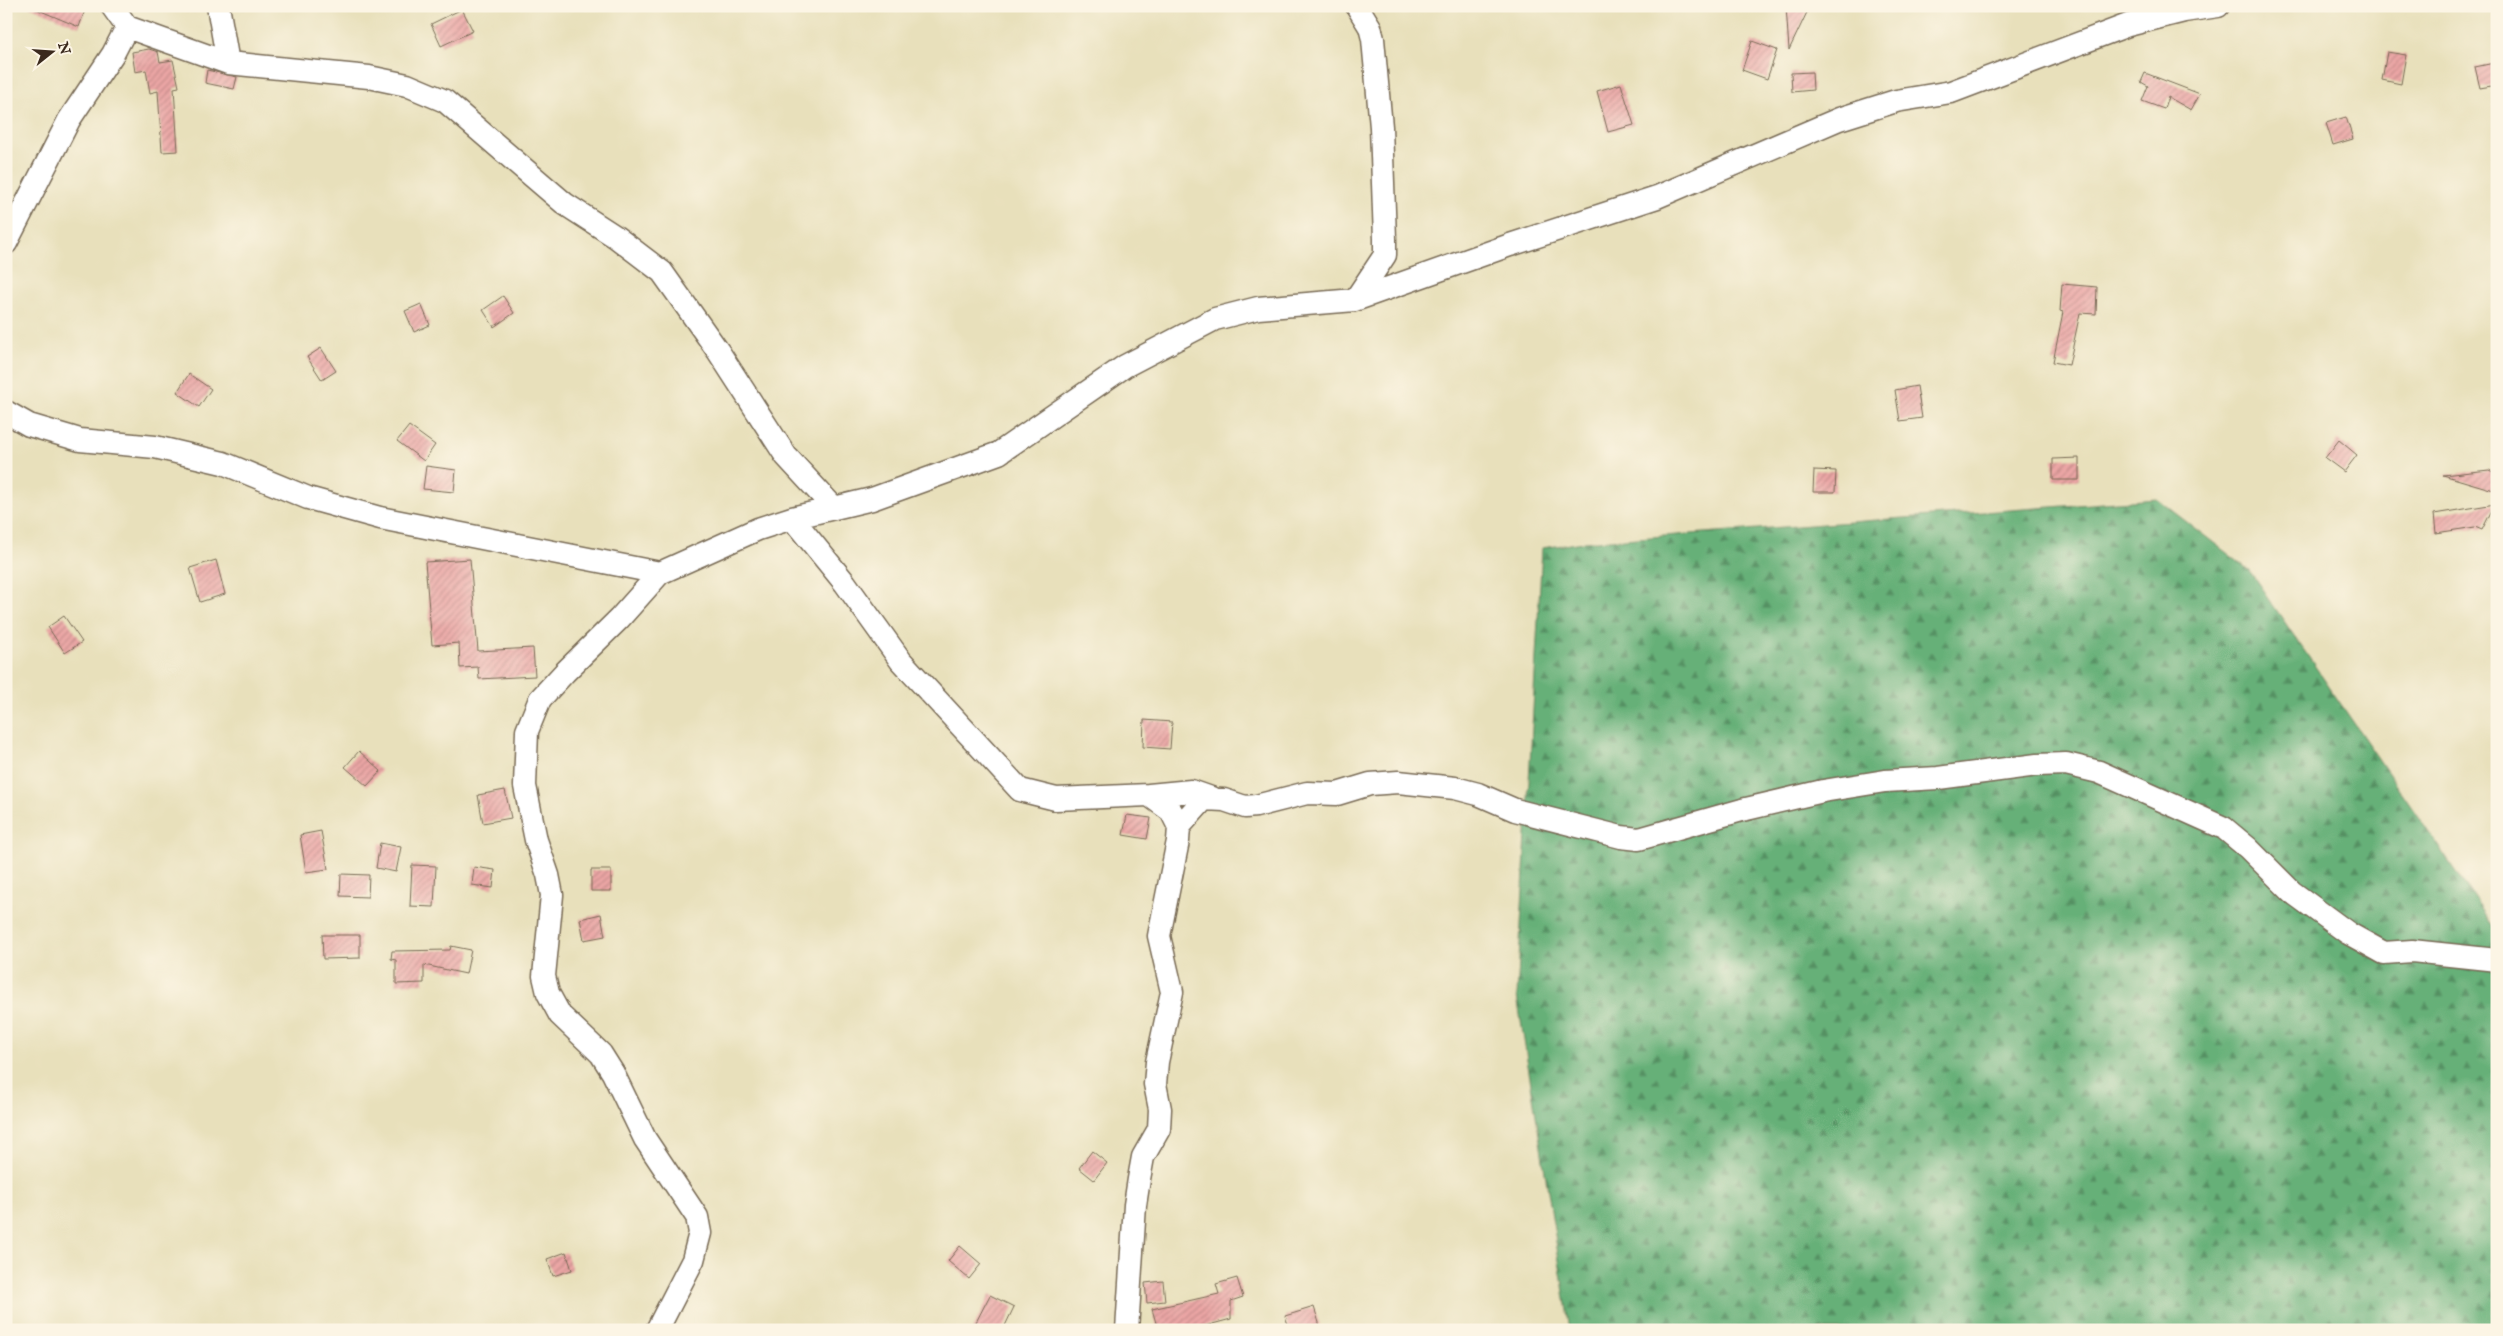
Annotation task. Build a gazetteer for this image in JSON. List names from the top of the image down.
{
  "north": "right"
}
